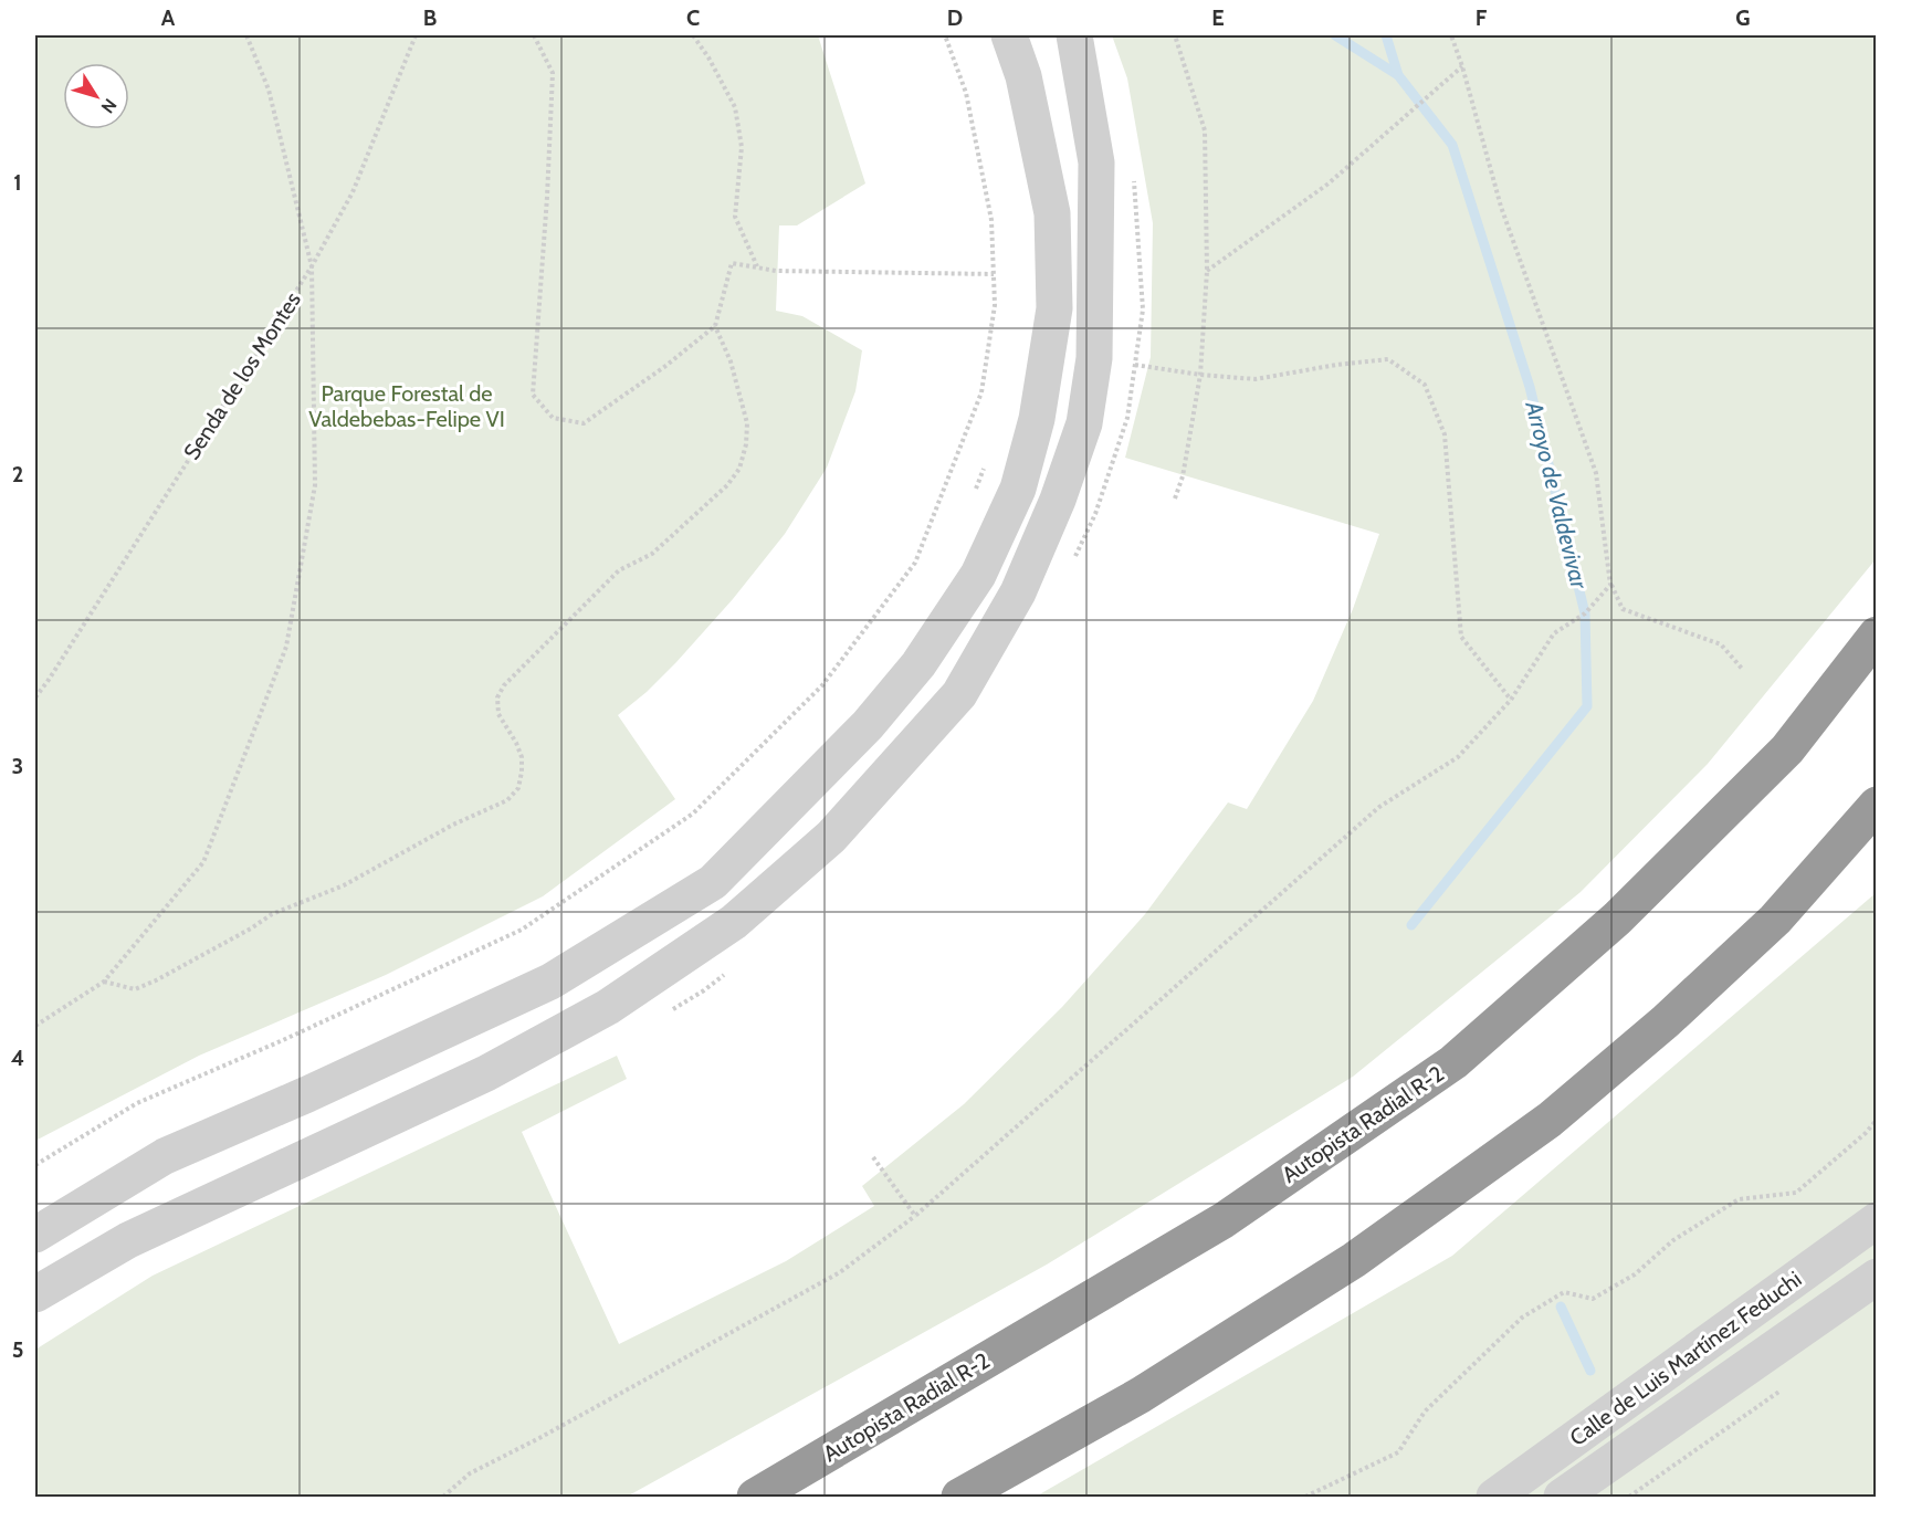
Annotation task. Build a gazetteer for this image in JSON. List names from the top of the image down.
{
  "streets": {
    "highway": ["Autopista Radial R-2"],
    "street": ["Calle de Luis Martínez Feduchi"],
    "path": ["Senda de los Montes"]
  },
  "water": ["Arroyo de Valdevivar"],
  "parks": ["Parque Forestal de Valdebebas-Felipe VI"],
  "north": "bottom right",
  "grid": {
    "columns": [
      "A",
      "B",
      "C",
      "D",
      "E",
      "F",
      "G"
    ],
    "rows": [
      "1",
      "2",
      "3",
      "4",
      "5"
    ]
  }
}
